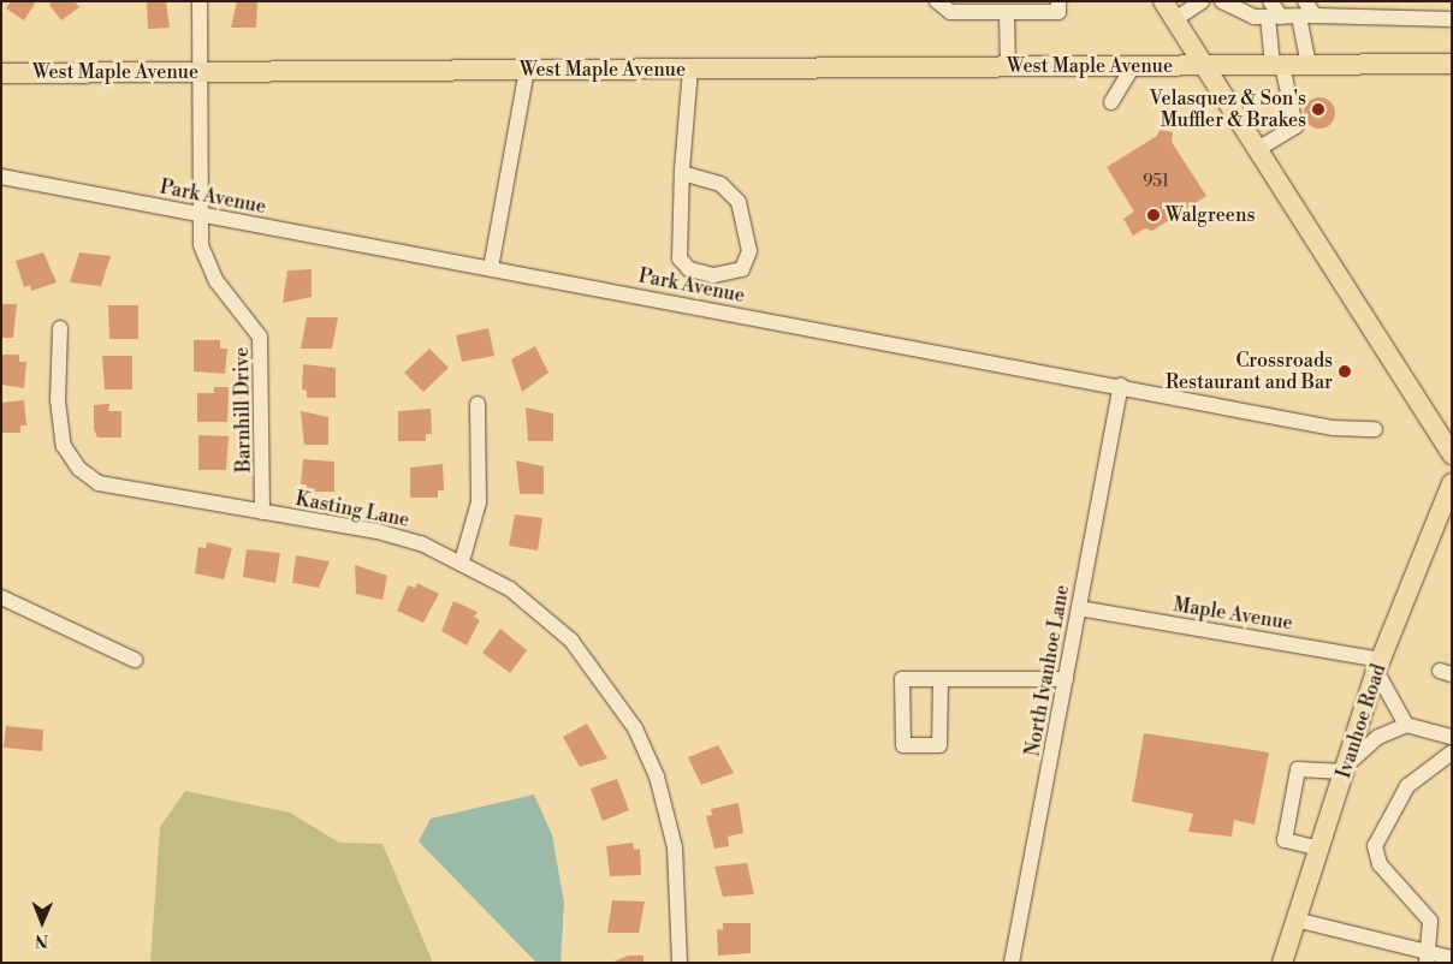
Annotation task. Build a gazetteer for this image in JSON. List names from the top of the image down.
{
  "streets": {
    "main road": ["West Maple Avenue", "Ivanhoe Road"],
    "street": [
      "Park Avenue",
      "Barnhill Drive",
      "Kasting Lane",
      "Maple Avenue",
      "North Ivanhoe Lane"
    ]
  },
  "crossings": [
    ["West Maple Avenue", "Barnhill Drive"],
    ["Park Avenue", "Barnhill Drive"],
    ["Park Avenue", "North Ivanhoe Lane"],
    ["Barnhill Drive", "Kasting Lane"],
    ["Maple Avenue", "North Ivanhoe Lane"],
    ["Maple Avenue", "Ivanhoe Road"]
  ],
  "places": ["Velasquez & Son's Muffler & Brakes", "Walgreens", "Crossroads Restaurant and Bar"],
  "house_numbers": ["951"],
  "north": "bottom"
}
